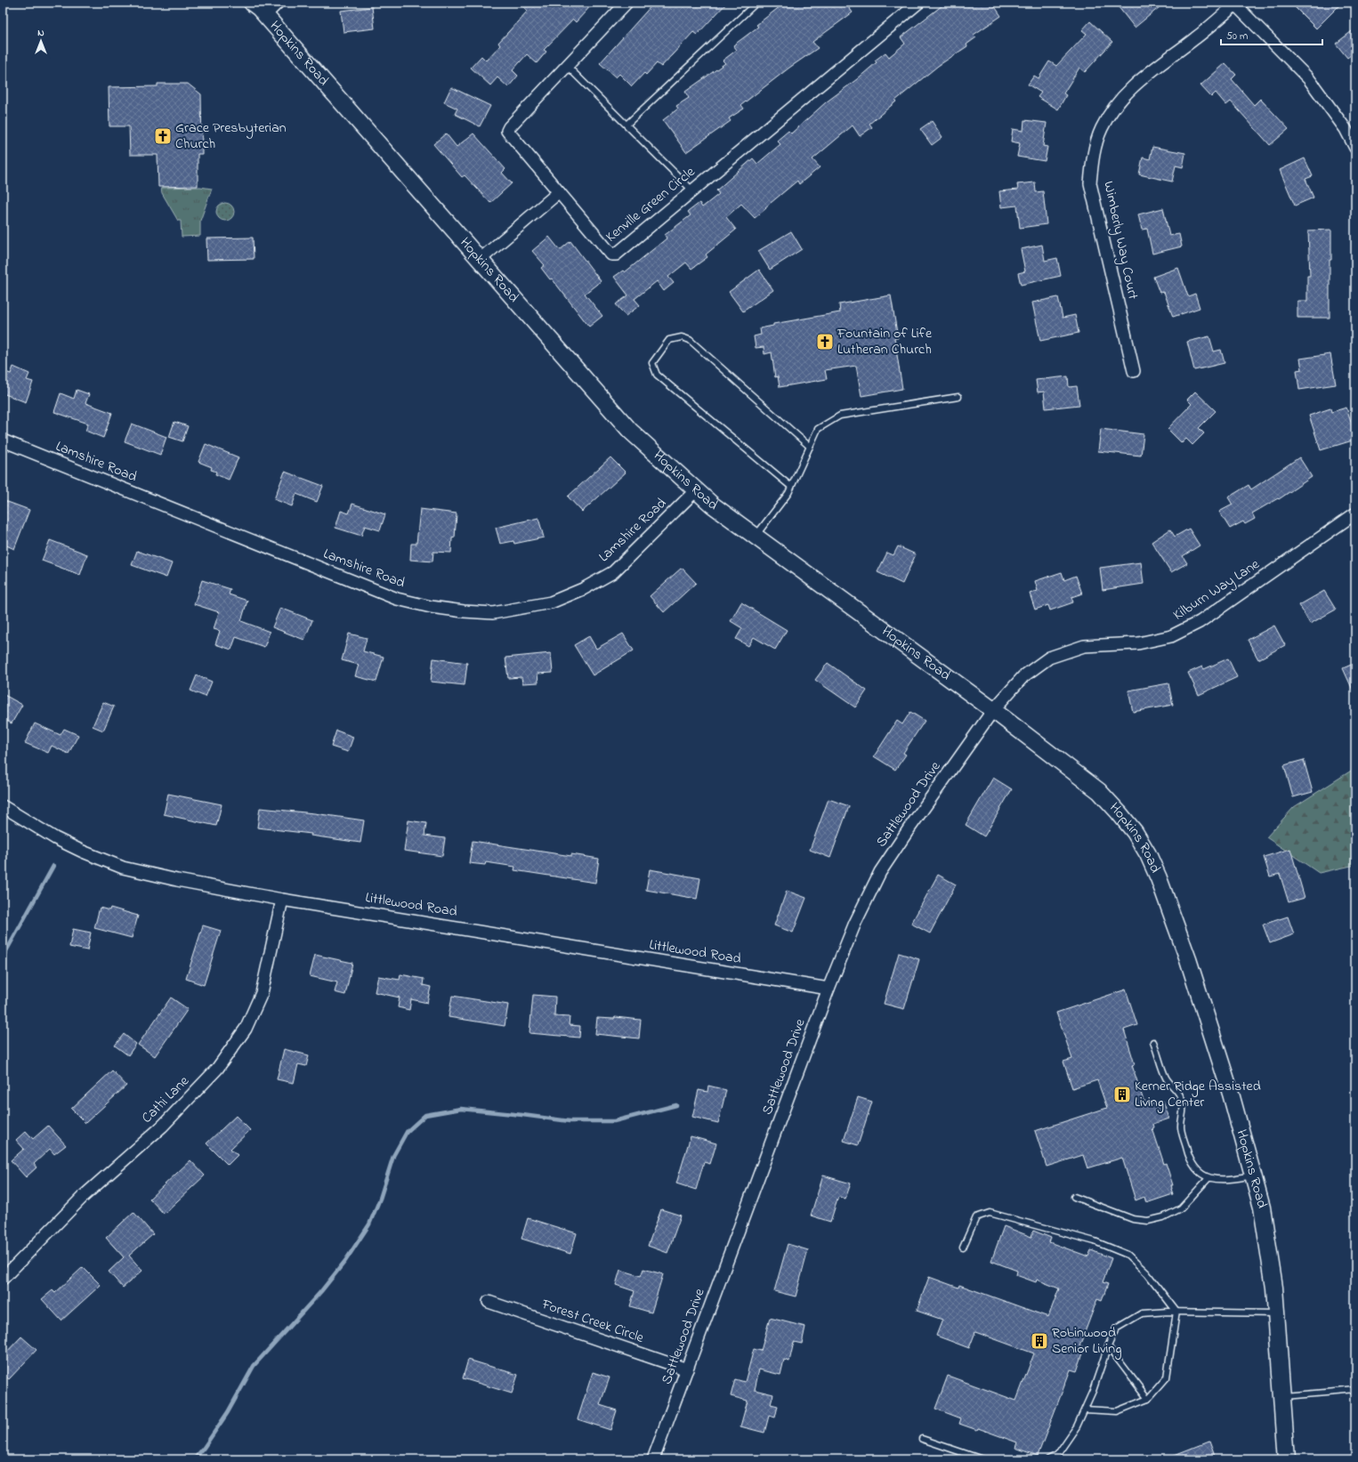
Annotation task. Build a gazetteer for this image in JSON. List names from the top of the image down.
{
  "streets": {
    "main road": ["Hopkins Road"],
    "street": [
      "Kenville Green Circle",
      "Wimberly Way Court",
      "Lamshire Road",
      "Kilburn Way Lane",
      "Sattlewood Drive",
      "Littlewood Road",
      "Cathi Lane",
      "Forest Creek Circle"
    ]
  },
  "crossings": [
    ["Hopkins Road", "Lamshire Road"],
    ["Hopkins Road", "Kilburn Way Lane"],
    ["Hopkins Road", "Sattlewood Drive"],
    ["Kilburn Way Lane", "Sattlewood Drive"],
    ["Sattlewood Drive", "Littlewood Road"],
    ["Sattlewood Drive", "Forest Creek Circle"],
    ["Littlewood Road", "Cathi Lane"]
  ],
  "places": {
    "church": ["Grace Presbyterian Church", "Fountain of Life Lutheran Church"],
    "building": ["Kerner Ridge Assisted Living Center", "Robinwood Senior Living"]
  },
  "scale_bar": "50 m",
  "north": "top"
}
